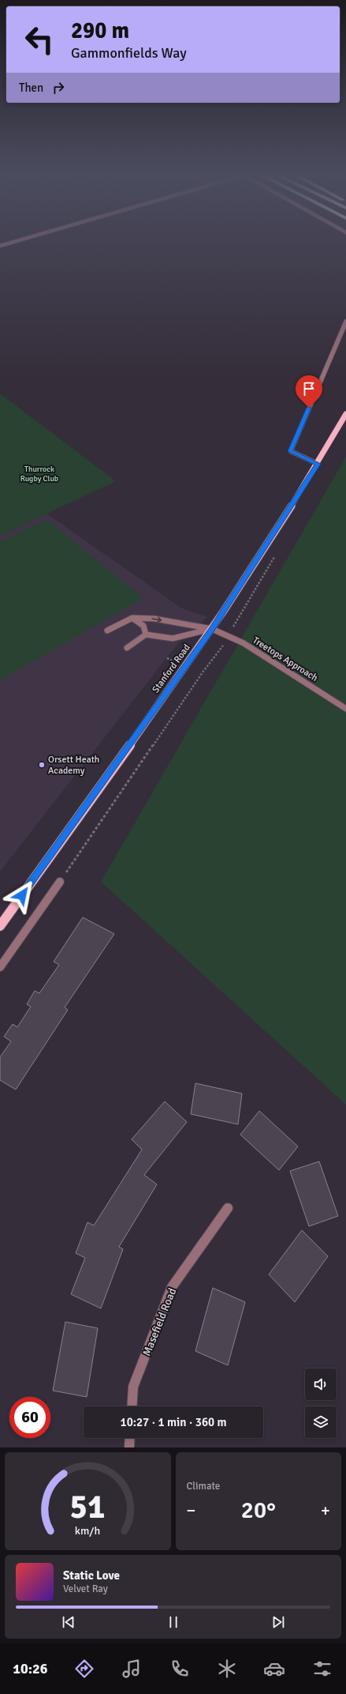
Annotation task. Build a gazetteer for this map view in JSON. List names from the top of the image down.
{
  "streets": {
    "main road": ["Stanford Road"],
    "street": ["Treetops Approach", "Masefield Road"]
  },
  "crossings": [
    ["Treetops Approach", "Stanford Road"]
  ],
  "parks": ["Thurrock Rugby Club"],
  "places": ["Orsett Heath Academy"],
  "page": {
    "turn": ["290 m", "Gammonfields Way"],
    "then": "Then",
    "limit": "60",
    "trip": "10:27 · 1 min · 360 m",
    "tile": "Climate",
    "heat": ["−", "20°", "+"],
    "song": ["Static Love", "Velvet Ray"],
    "tabs": "10:26",
    "gauge": ["51", "km/h"]
  }
}
